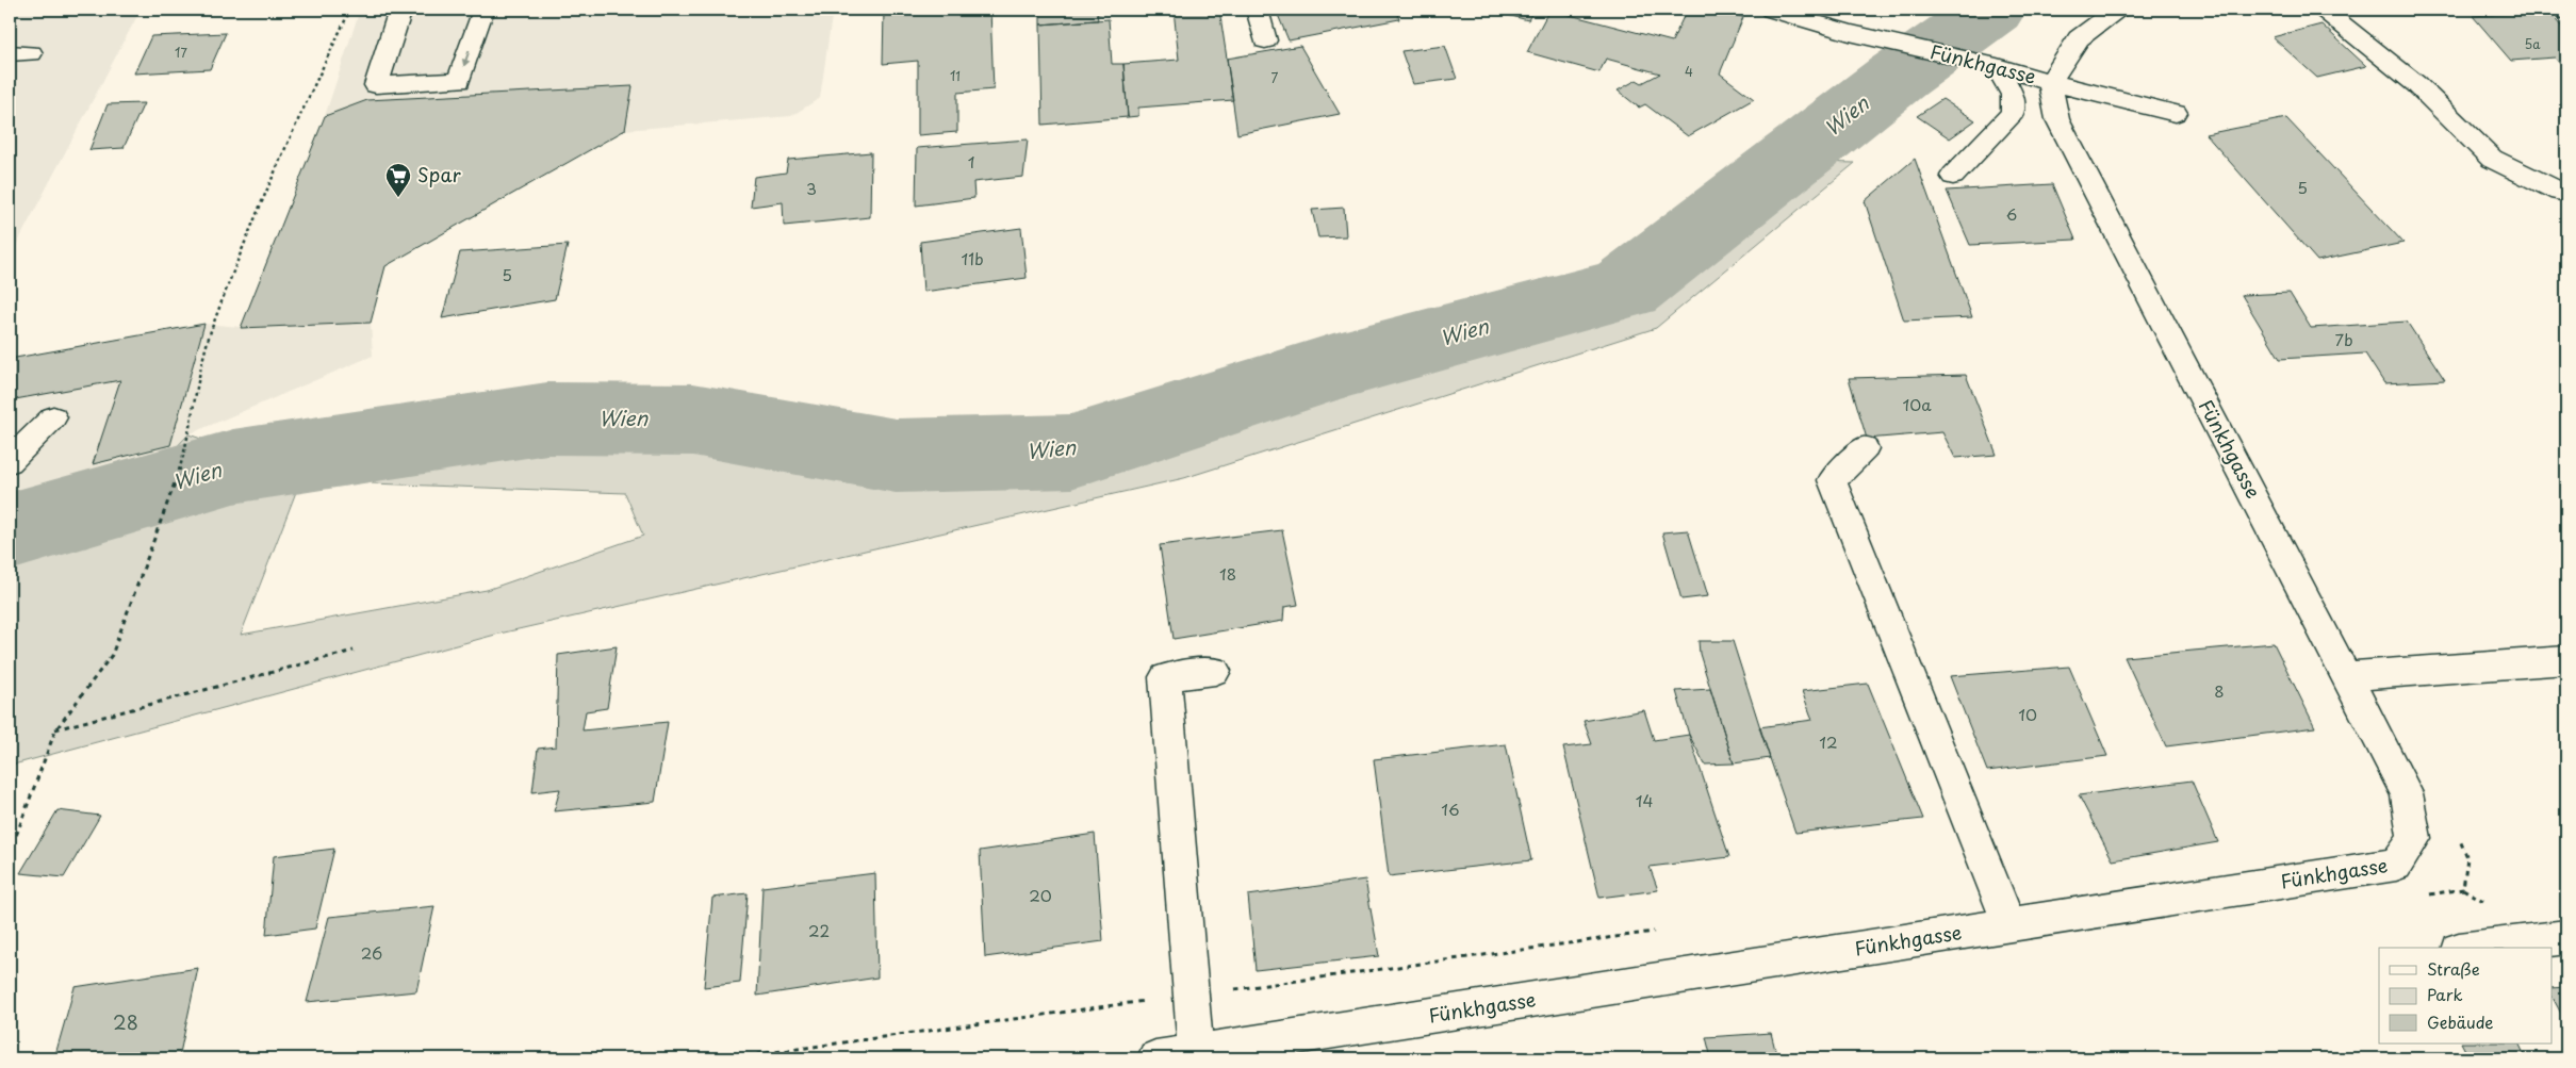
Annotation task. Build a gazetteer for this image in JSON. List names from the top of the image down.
{
  "streets": {
    "street": ["Fünkhgasse"]
  },
  "water": ["Wien"],
  "places": {
    "supermarket": ["Spar"]
  },
  "house_numbers": [
    "5a",
    "17",
    "4",
    "11",
    "7",
    "1",
    "5",
    "3",
    "6",
    "11b",
    "5",
    "7b",
    "10a",
    "18",
    "8",
    "10",
    "12",
    "14",
    "16",
    "20",
    "22",
    "26",
    "28"
  ],
  "legend": ["Straße", "Park", "Gebäude"]
}
